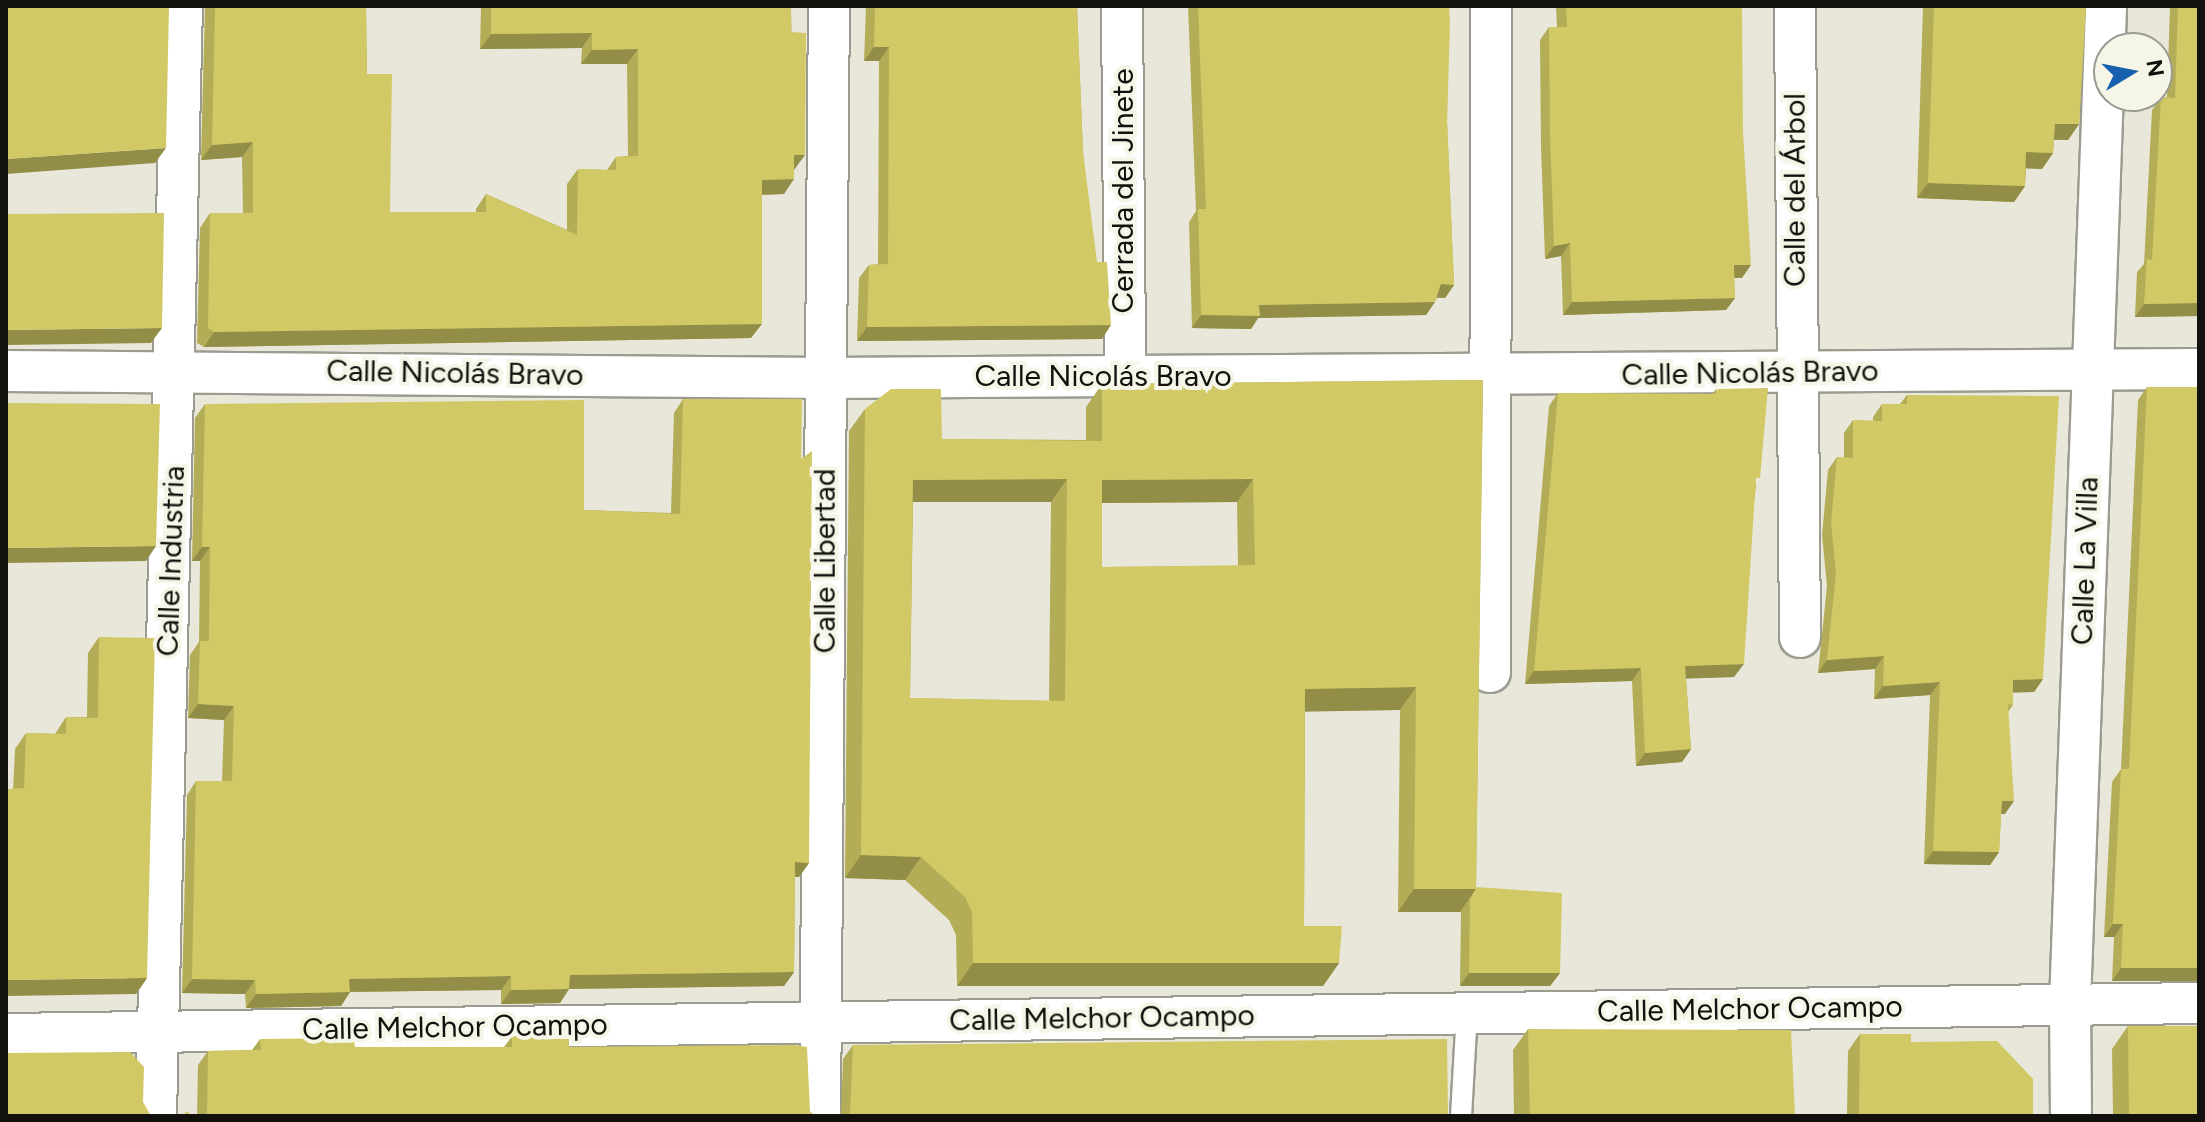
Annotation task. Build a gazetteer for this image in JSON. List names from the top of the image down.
{
  "streets": {
    "street": [
      "Calle del Árbol",
      "Cerrada del Jinete",
      "Calle Nicolás Bravo",
      "Calle Industria",
      "Calle Libertad",
      "Calle La Villa",
      "Calle Melchor Ocampo"
    ]
  },
  "crossings": [
    ["Calle del Árbol", "Calle Nicolás Bravo"],
    ["Cerrada del Jinete", "Calle Nicolás Bravo"],
    ["Calle Nicolás Bravo", "Calle Industria"],
    ["Calle Nicolás Bravo", "Calle Libertad"],
    ["Calle Nicolás Bravo", "Calle La Villa"],
    ["Calle Industria", "Calle Melchor Ocampo"],
    ["Calle Libertad", "Calle Melchor Ocampo"],
    ["Calle La Villa", "Calle Melchor Ocampo"]
  ],
  "north": "right"
}
